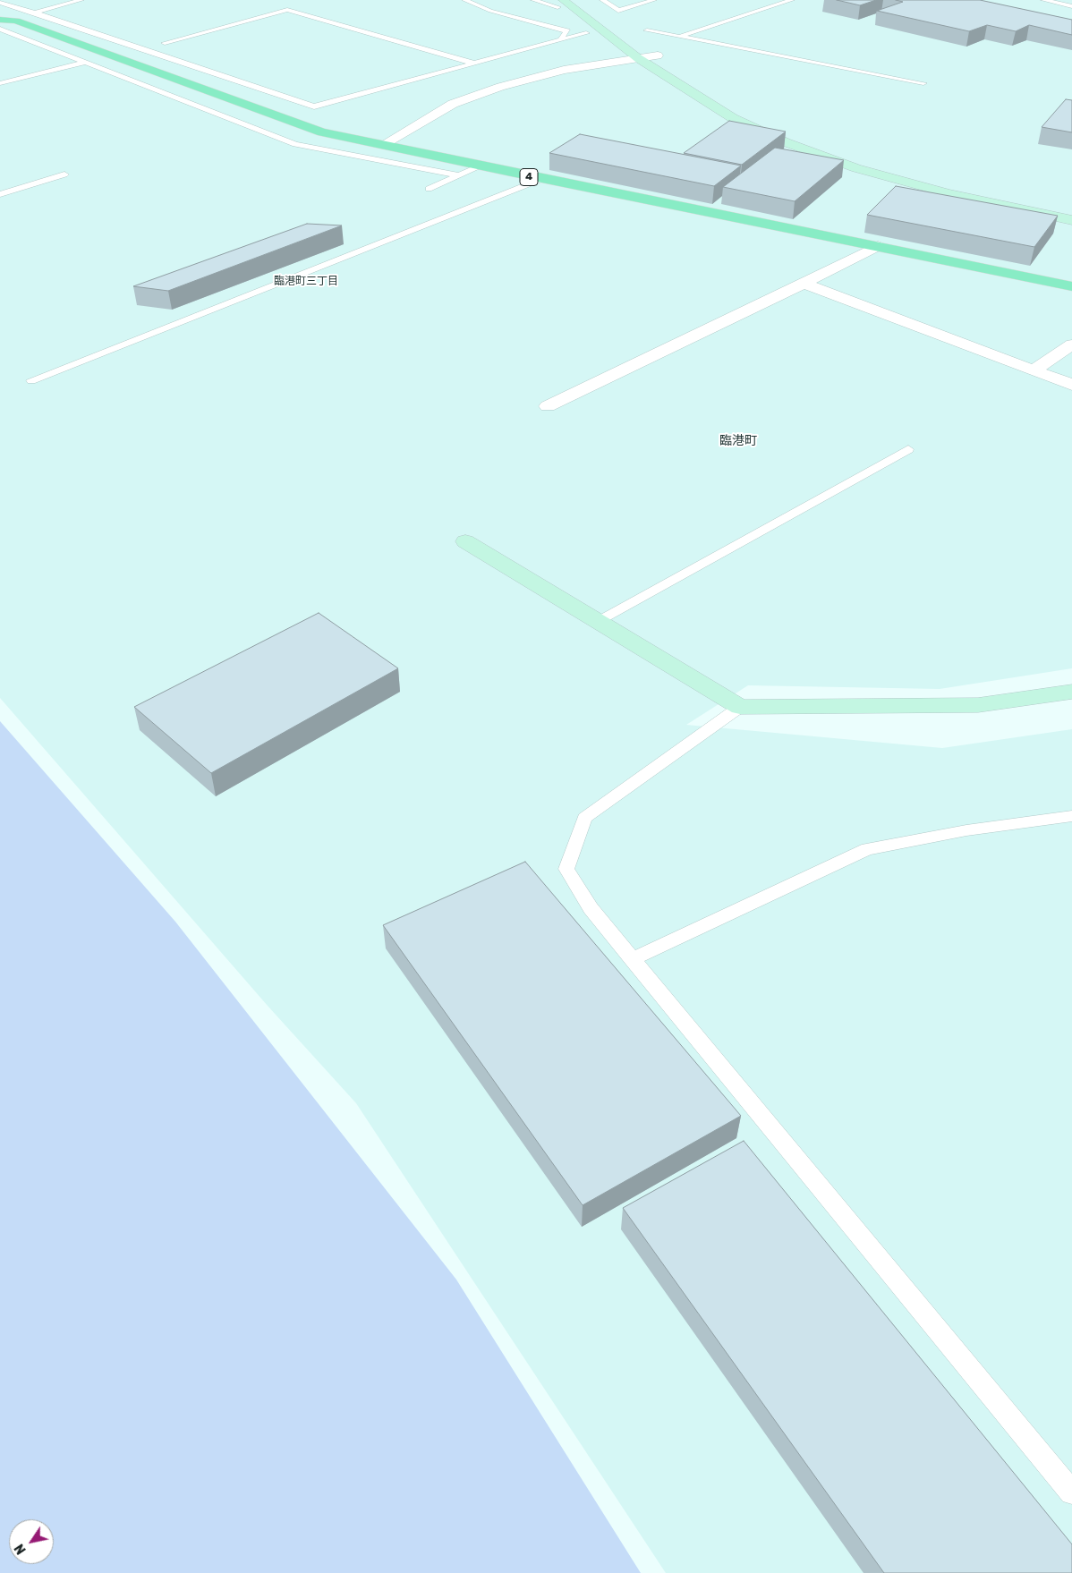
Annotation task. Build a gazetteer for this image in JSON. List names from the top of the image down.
{
  "streets": {
    "main road": ["4"]
  },
  "districts": ["臨港町三丁目", "臨港町"],
  "north": "bottom left"
}
